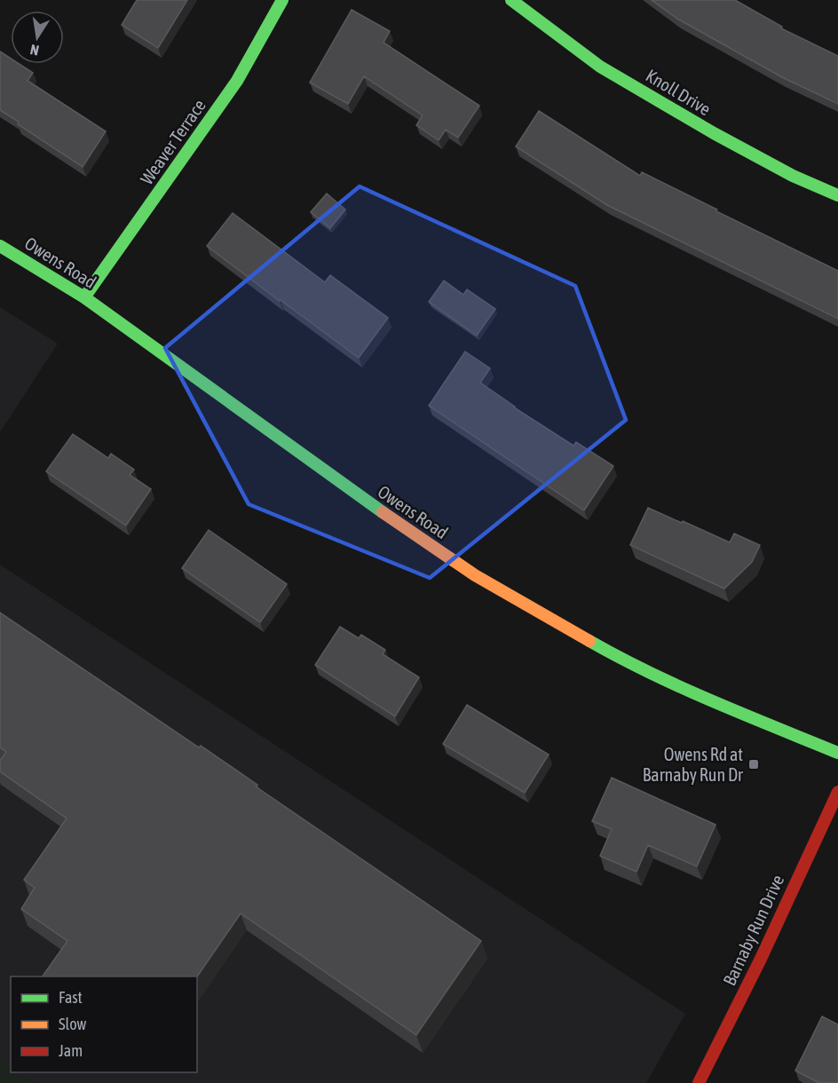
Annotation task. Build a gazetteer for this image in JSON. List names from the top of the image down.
{
  "streets": {
    "street": [
      "Knoll Drive",
      "Weaver Terrace",
      "Owens Road",
      "Barnaby Run Drive"
    ]
  },
  "crossings": [
    ["Weaver Terrace", "Owens Road"]
  ],
  "places": {
    "transit": ["Owens Rd at Barnaby Run Dr"]
  },
  "legend": ["Fast", "Slow", "Jam"],
  "north": "bottom"
}
